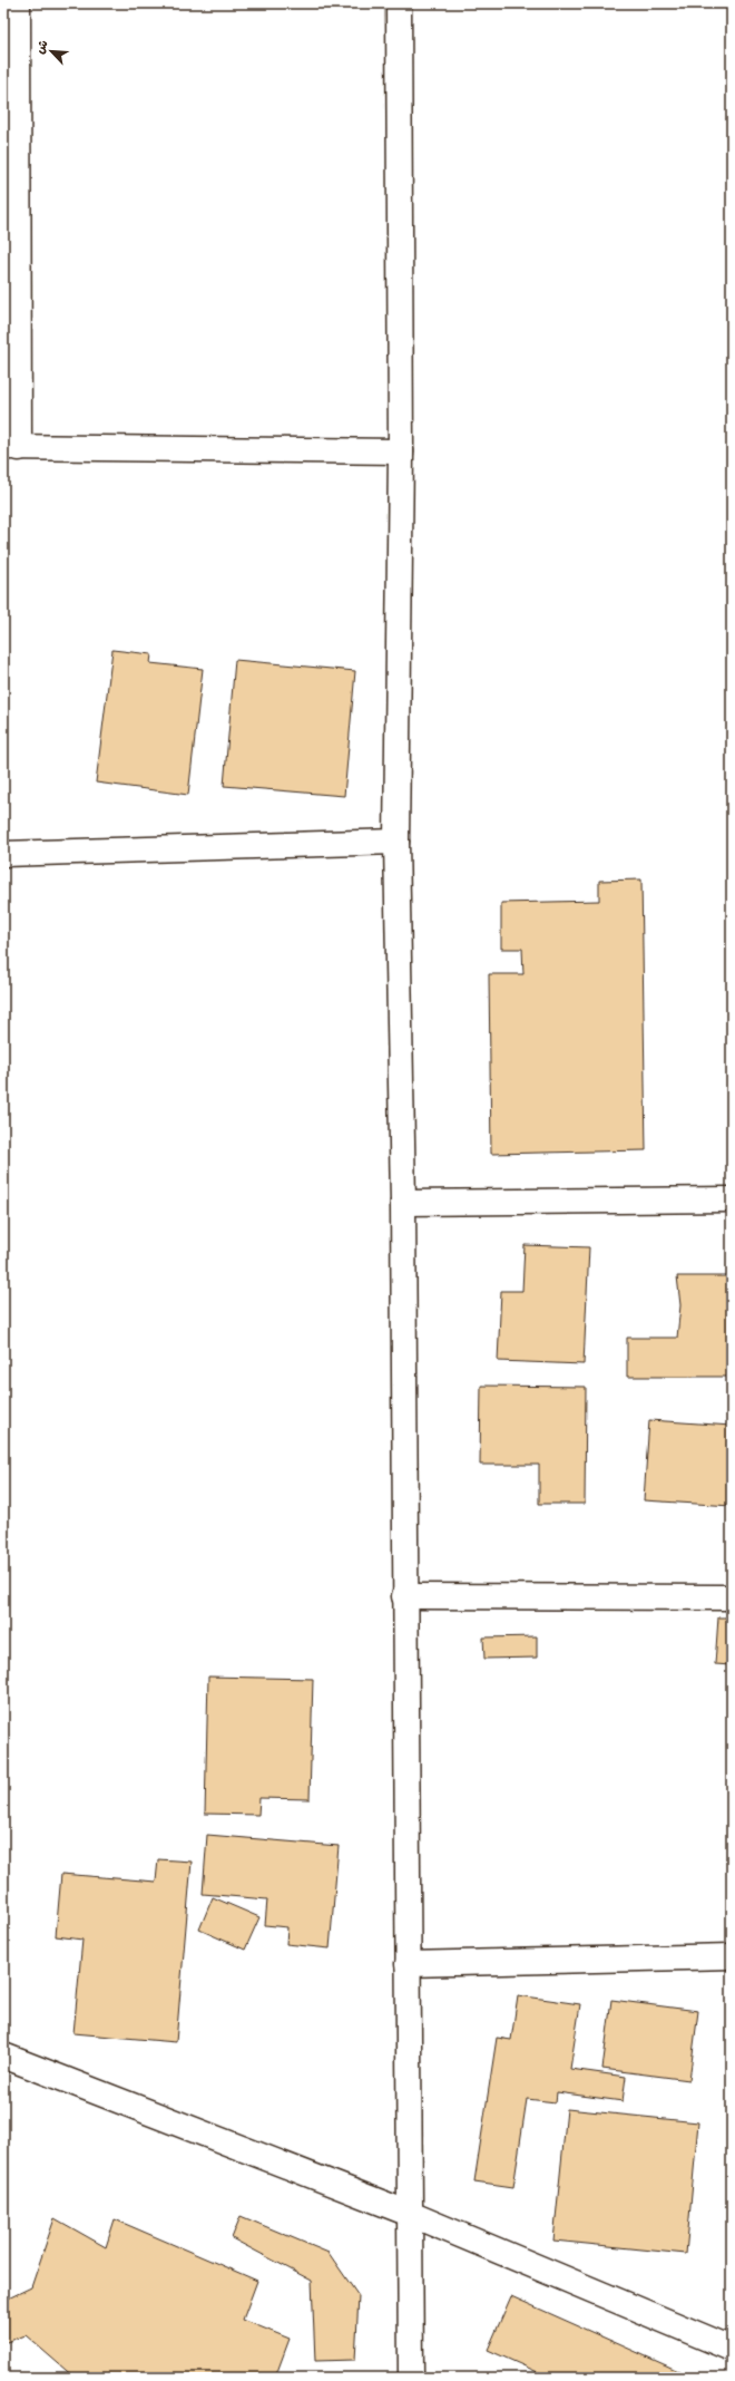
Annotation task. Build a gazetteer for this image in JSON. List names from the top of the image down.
{
  "north": "top left"
}
